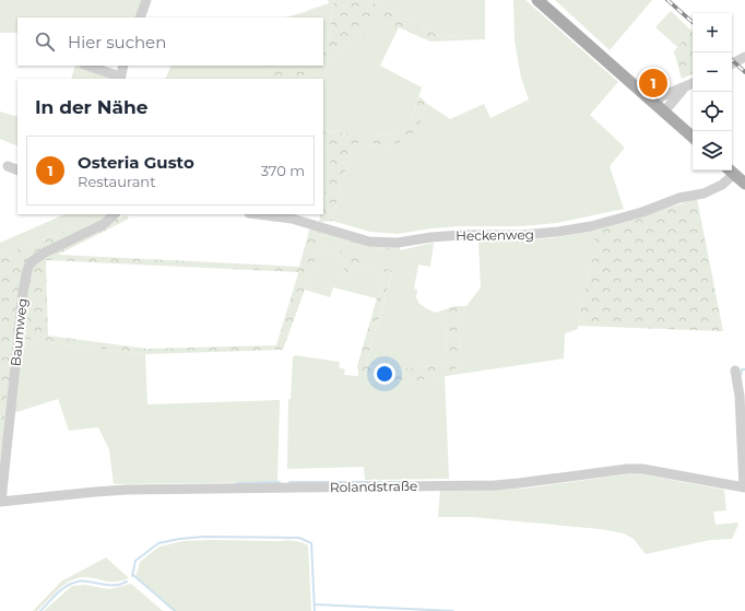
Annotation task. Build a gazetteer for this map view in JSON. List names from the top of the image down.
{
  "streets": {
    "street": ["Heckenweg", "Baumweg", "Rolandstraße"]
  },
  "crossings": [
    ["Baumweg", "Rolandstraße"]
  ],
  "page": {
    "map_buttons": ["+", "−"],
    "search": "Hier suchen",
    "pins": "1",
    "heading": "In der Nähe",
    "list": [
      {
        "mark": "1",
        "name": "Osteria Gusto",
        "note": "Restaurant",
        "value": "370 m"
      }
    ]
  }
}
